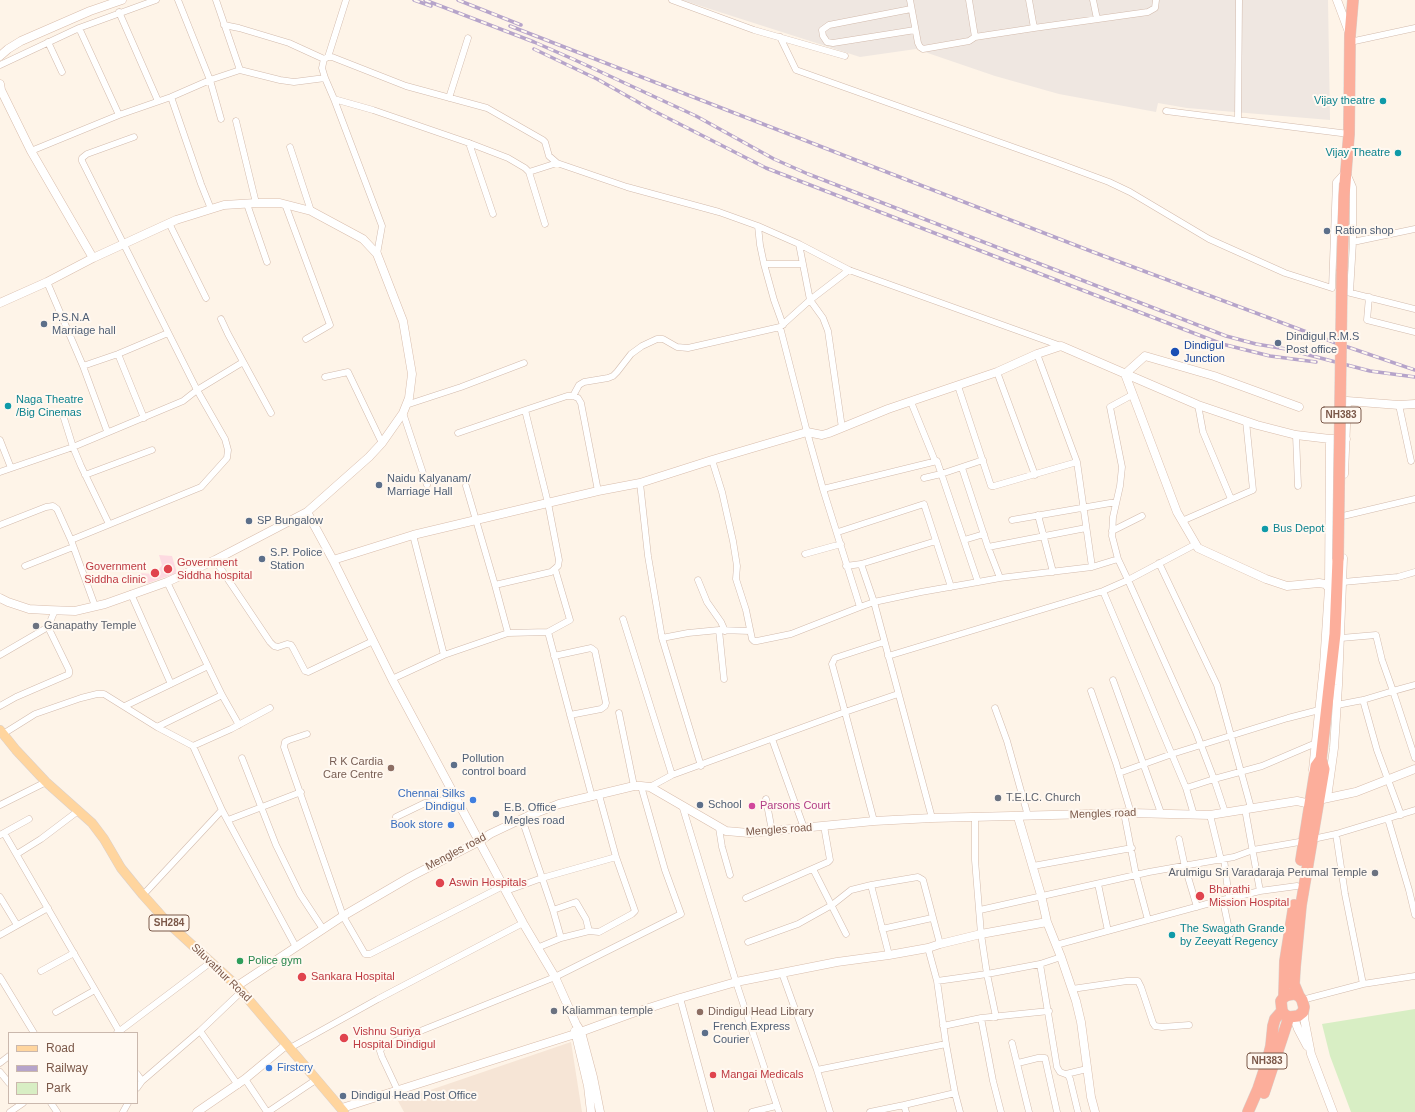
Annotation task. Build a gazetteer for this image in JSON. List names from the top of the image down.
{
  "streets": {
    "highway": ["NH383"],
    "main road": ["Mengles road", "SH284", "Siluvathur Road"]
  },
  "crossings": [
    ["NH383", "Mengles road"],
    ["Mengles road", "Siluvathur Road"]
  ],
  "places": [
    "Vijay theatre",
    "Vijay Theatre",
    "Ration shop",
    "P.S.N.A Marriage hall",
    "Dindigul R.M.S Post office",
    "Dindigul Junction",
    "Naga Theatre /Big Cinemas",
    "Naidu Kalyanam/ Marriage Hall",
    "SP Bungalow",
    "Bus Depot",
    "S.P. Police Station",
    "Government Siddha hospital",
    "Government Siddha clinic",
    "Ganapathy Temple",
    "Pollution control board",
    "R K Cardia Care Centre",
    "T.E.LC. Church",
    "Chennai Silks Dindigul",
    "School",
    "Parsons Court",
    "E.B. Office Megles road",
    "Book store",
    "Arulmigu Sri Varadaraja Perumal Temple",
    "Aswin Hospitals",
    "Bharathi Mission Hospital",
    "The Swagath Grande by Zeeyatt Regency",
    "Police gym",
    "Sankara Hospital",
    "Kaliamman temple",
    "Dindigul Head Library",
    "French Express Courier",
    "Vishnu Suriya Hospital Dindigul",
    "Firstcry",
    "Mangai Medicals",
    "Dindigul Head Post Office"
  ],
  "legend": ["Road", "Railway", "Park"]
}
